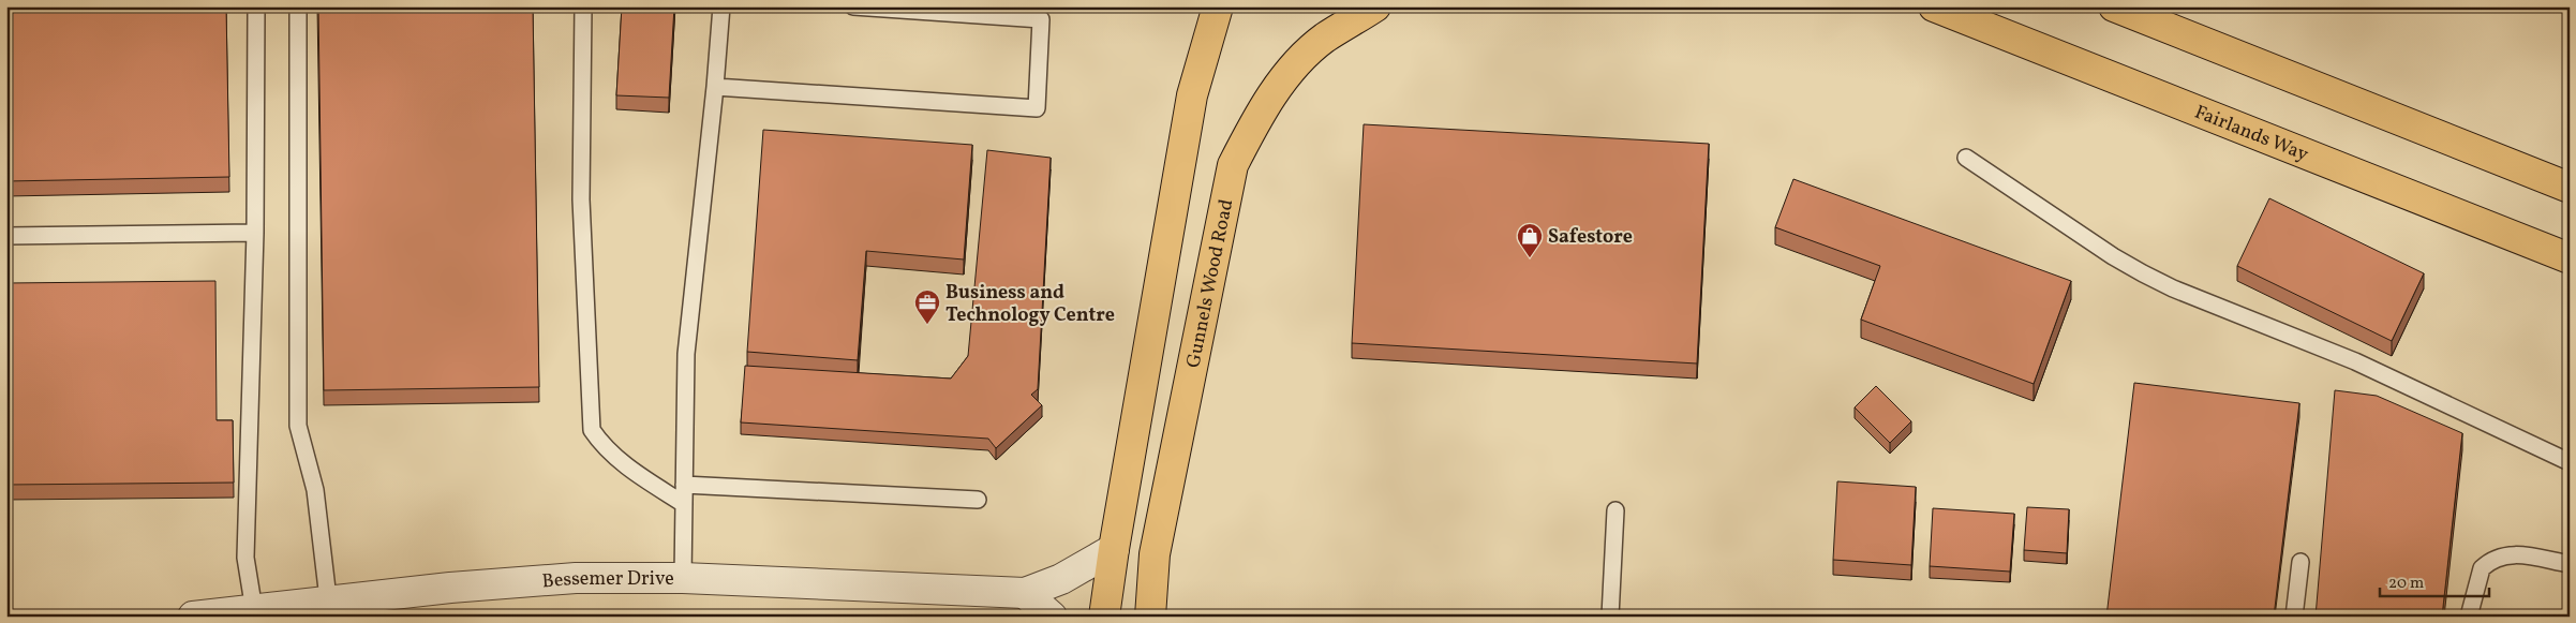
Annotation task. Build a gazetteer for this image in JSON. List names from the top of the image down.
{
  "streets": {
    "main road": ["Fairlands Way", "Gunnels Wood Road"],
    "street": ["Bessemer Drive"]
  },
  "places": {
    "shop": ["Safestore"],
    "office": ["Business and Technology Centre"]
  },
  "scale_bar": "20 m"
}
